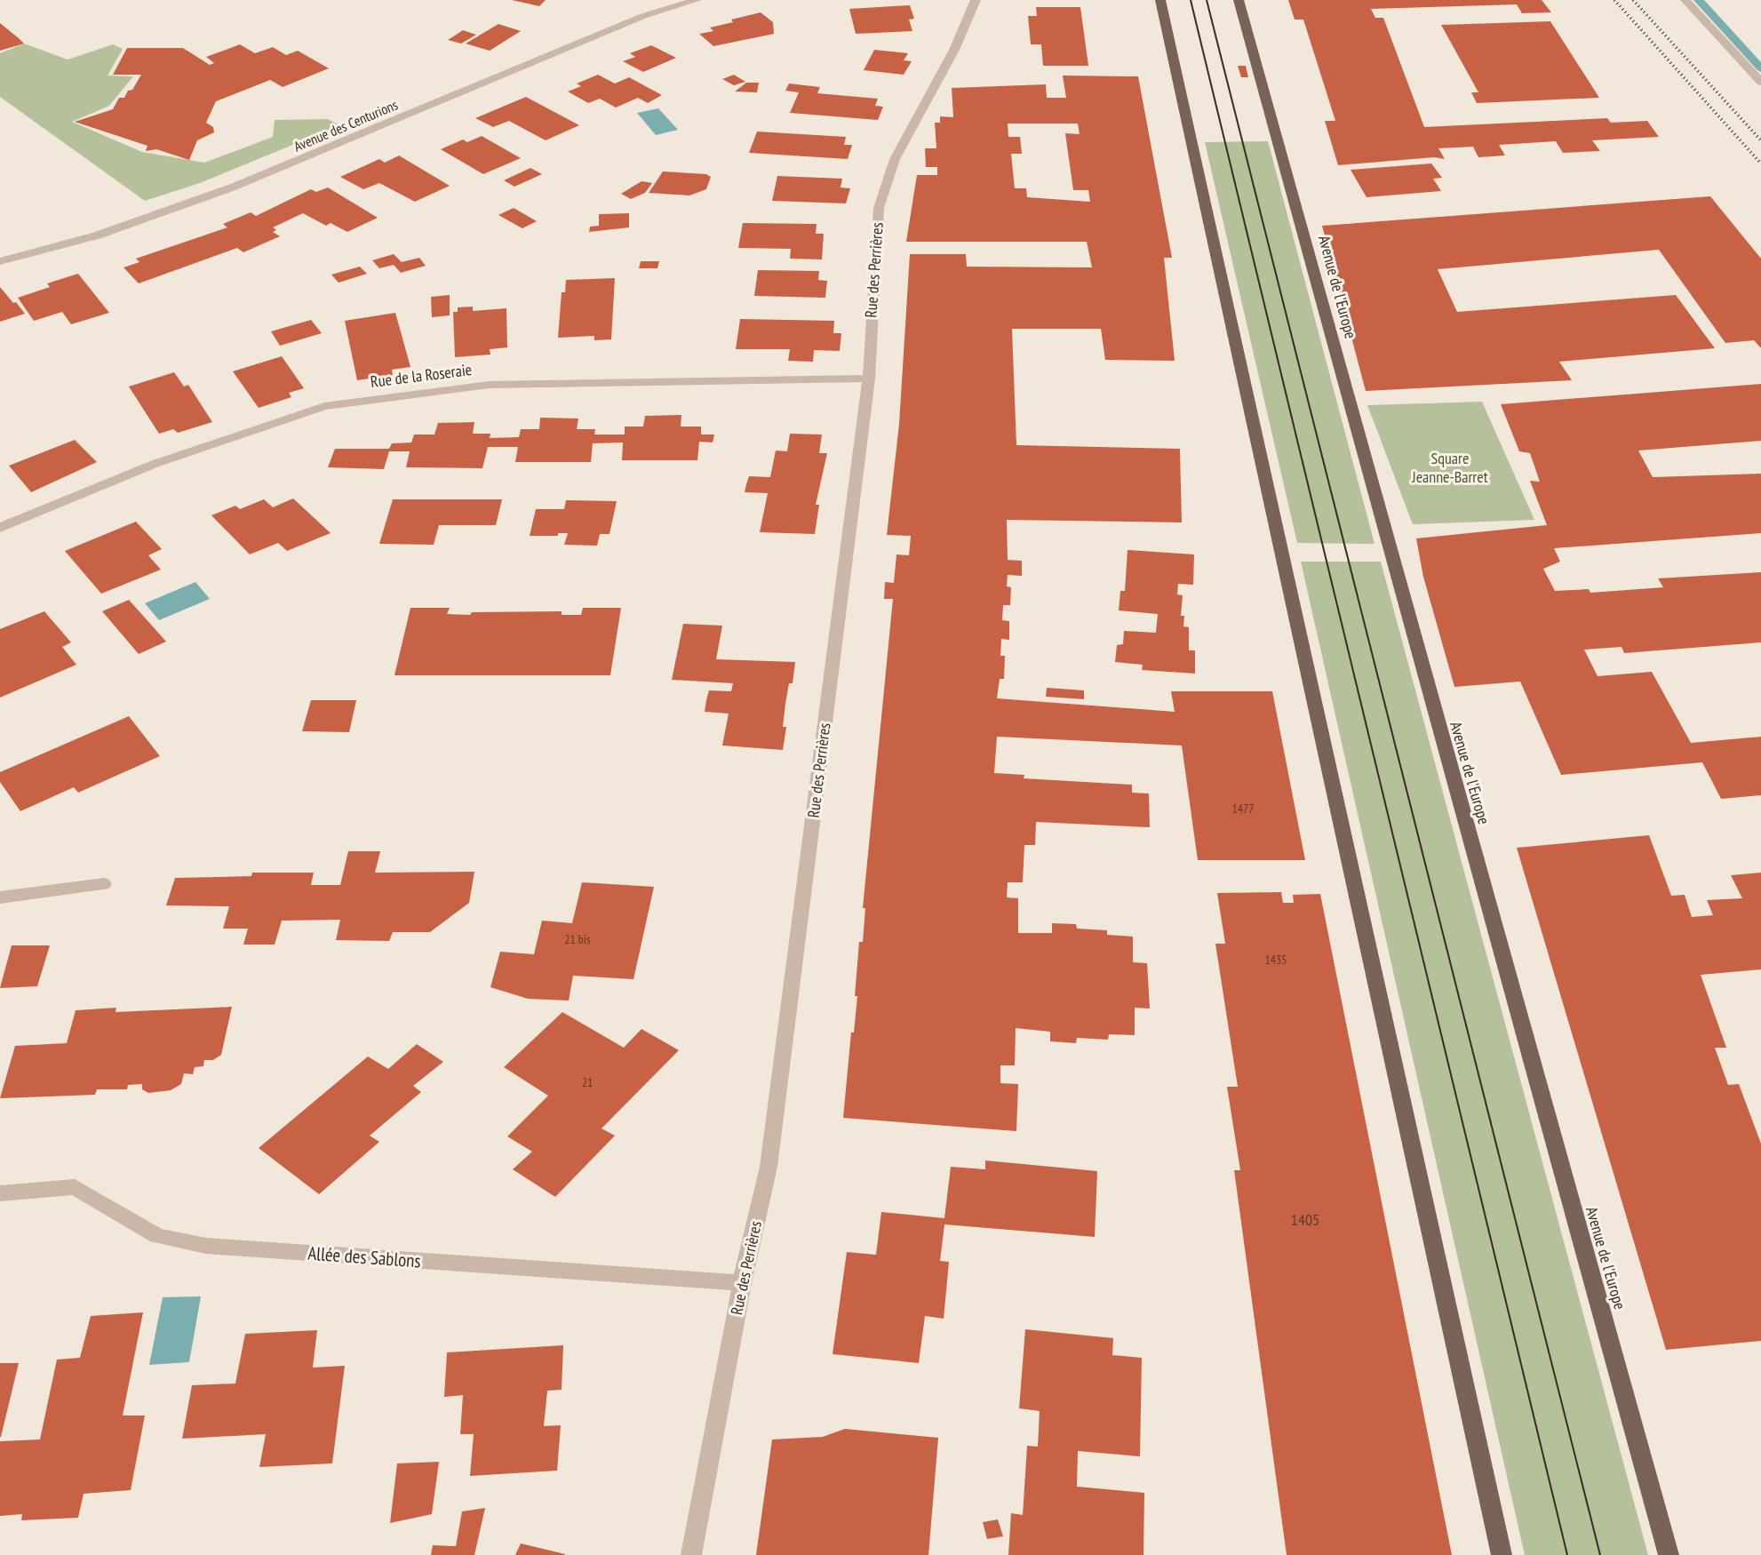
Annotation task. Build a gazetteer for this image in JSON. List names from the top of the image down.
{
  "streets": {
    "main road": ["Avenue de l'Europe"],
    "street": [
      "Avenue des Centurions",
      "Rue des Perrières",
      "Rue de la Roseraie",
      "Allée des Sablons"
    ]
  },
  "crossings": [
    ["Rue des Perrières", "Rue de la Roseraie"],
    ["Rue des Perrières", "Allée des Sablons"]
  ],
  "parks": ["Square Jeanne-Barret"],
  "house_numbers": [
    "1477",
    "21 bis",
    "1435",
    "21",
    "1405"
  ]
}
